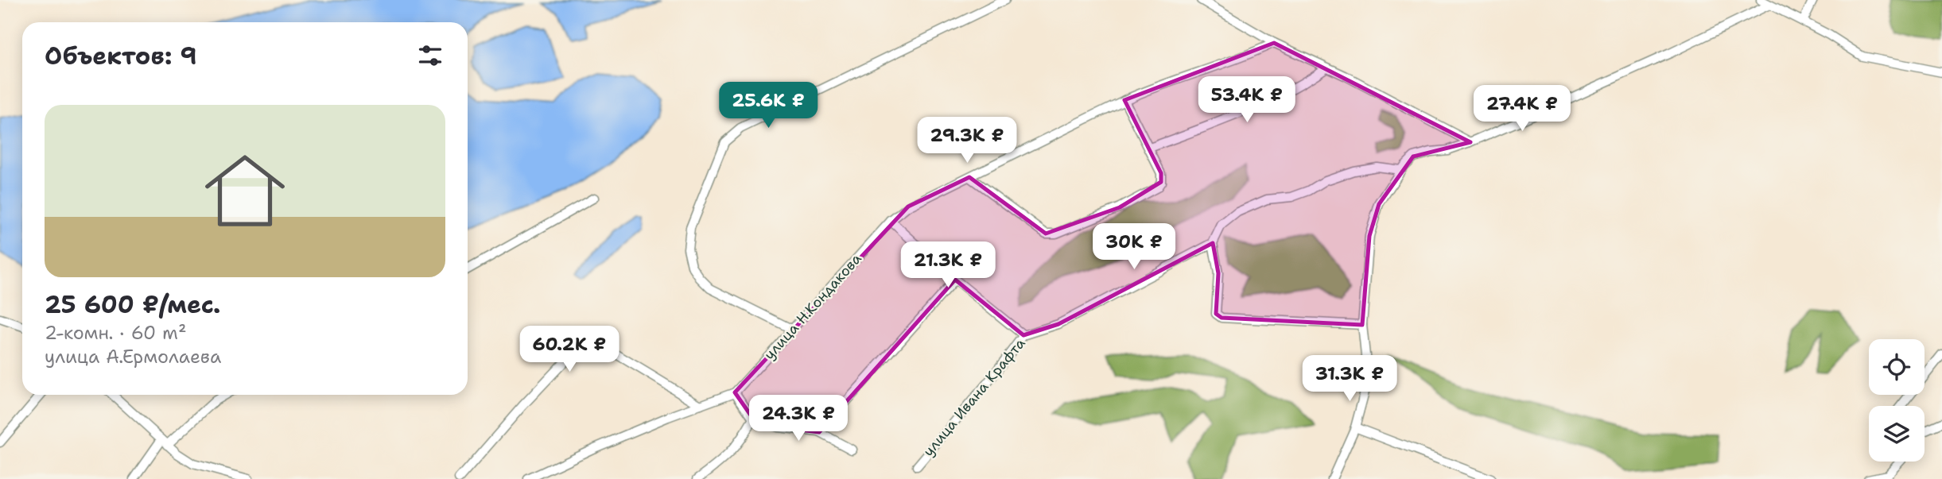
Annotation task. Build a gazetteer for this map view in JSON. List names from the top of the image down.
{
  "streets": {
    "street": ["улица Н.Кондакова", "улица Ивана Крафта"]
  },
  "page": {
    "heading": "Объектов: 9",
    "price": [
      "53.4K ₽",
      "25.6K ₽",
      "27.4K ₽",
      "29.3K ₽",
      "30K ₽",
      "21.3K ₽",
      "60.2K ₽",
      "31.3K ₽",
      "24.3K ₽"
    ],
    "list": [
      {
        "name": "25 600 ₽/мес.",
        "note": "2-комн. · 60 m² · улица А.Ермолаева"
      }
    ]
  }
}
